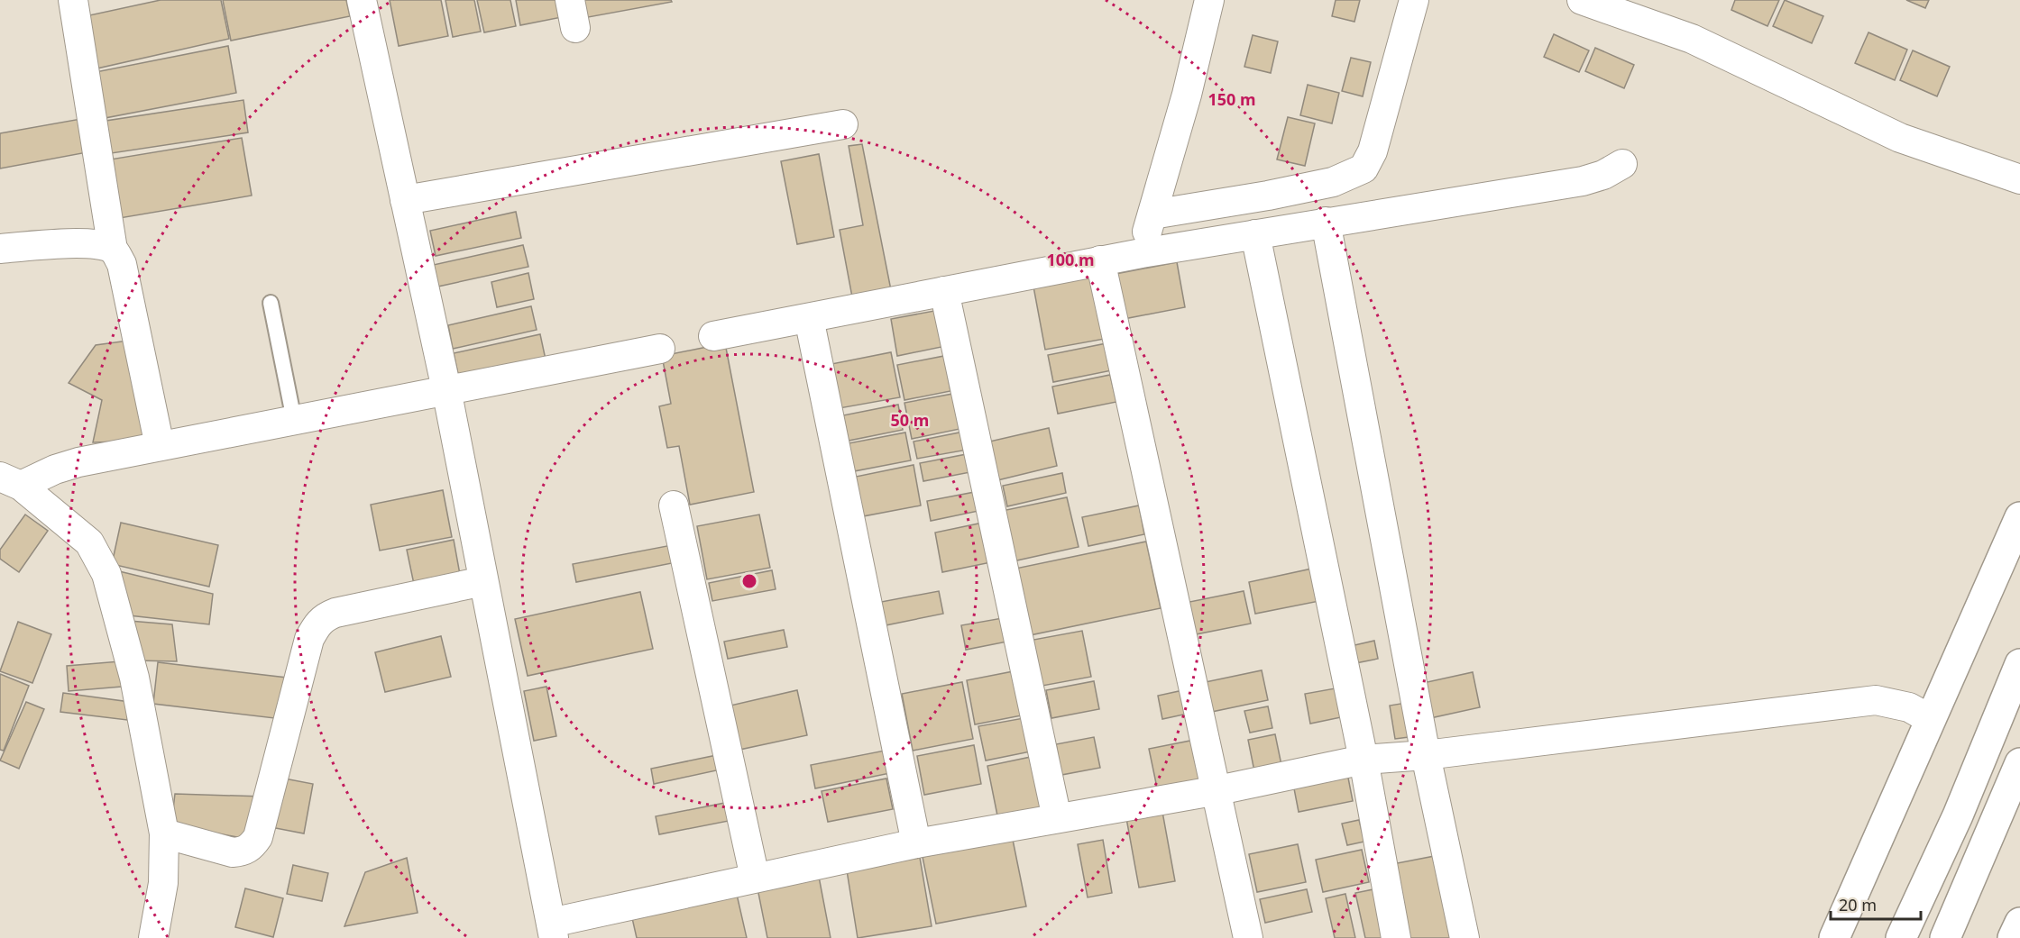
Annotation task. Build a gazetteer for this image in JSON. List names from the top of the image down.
{
  "scale_bar": "20 m",
  "rings": ["150 m", "100 m", "50 m"]
}
